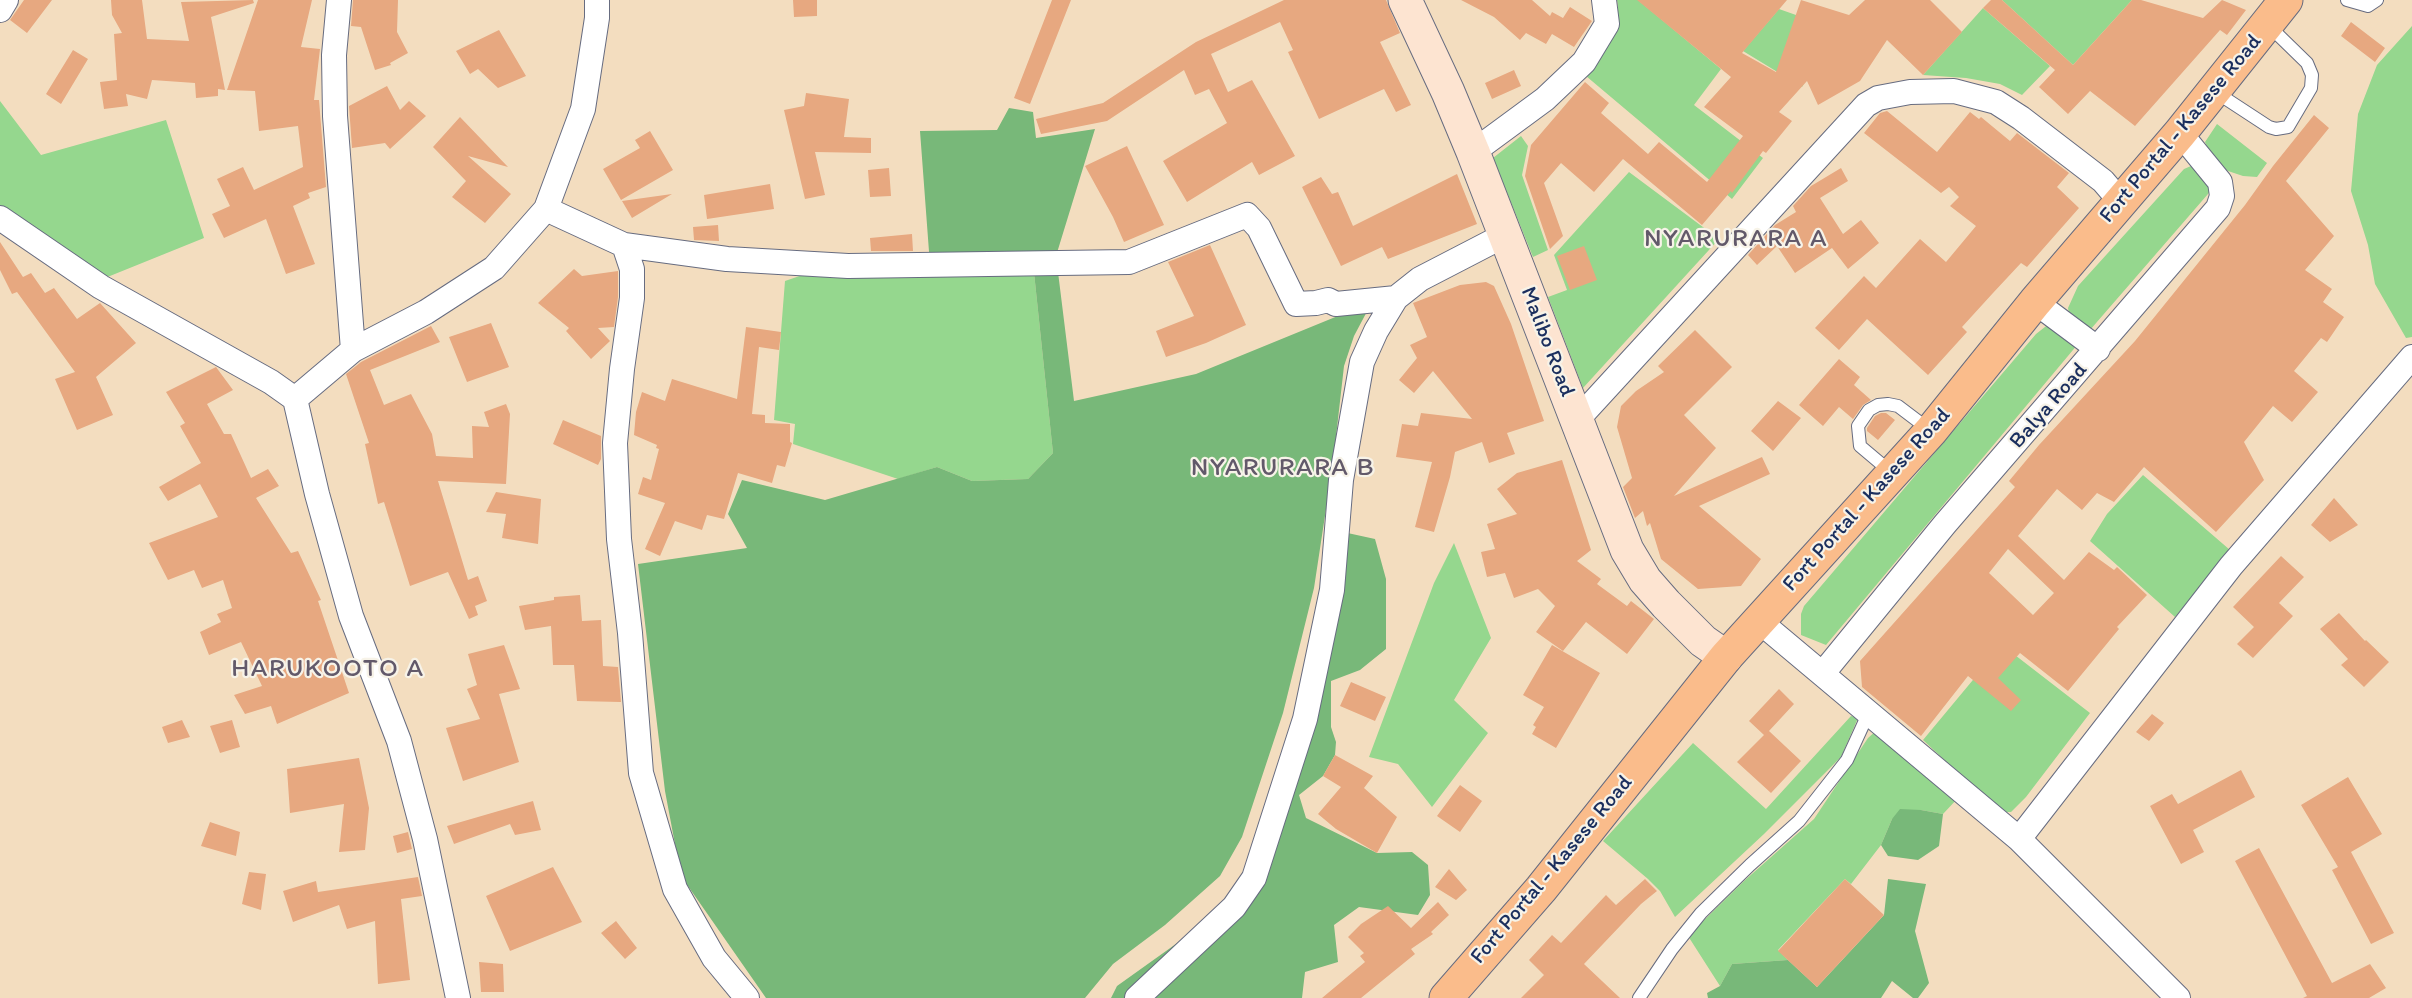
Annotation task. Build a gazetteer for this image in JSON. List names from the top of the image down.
{
  "streets": {
    "highway": ["Fort Portal - Kasese Road"],
    "street": ["Malibo Road", "Balya Road"]
  },
  "crossings": [
    ["Fort Portal - Kasese Road", "Malibo Road"],
    ["Fort Portal - Kasese Road", "Balya Road"]
  ],
  "districts": ["NYARURARA A", "NYARURARA B", "HARUKOOTO A"]
}
